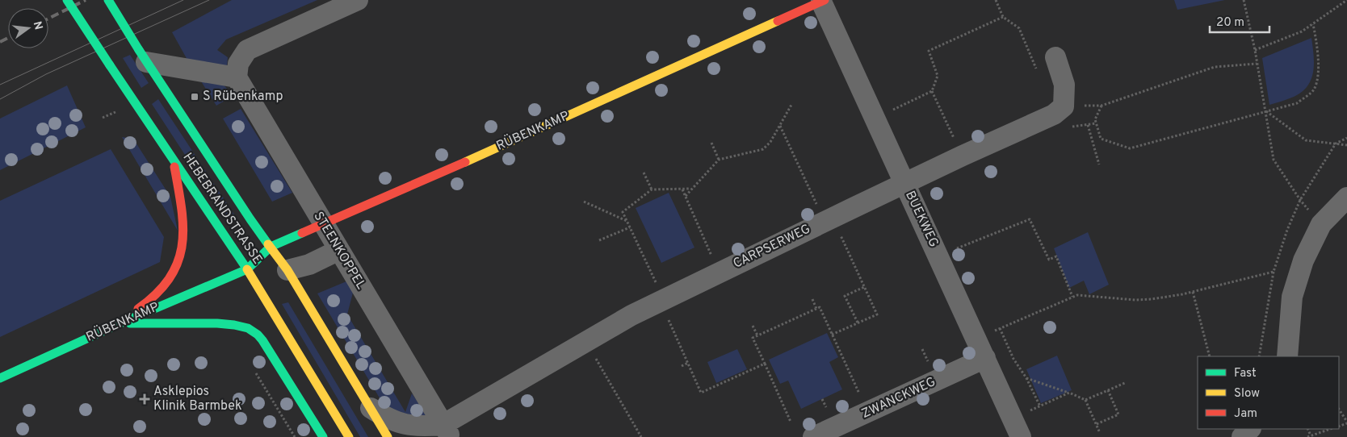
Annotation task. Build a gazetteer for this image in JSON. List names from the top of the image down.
{
  "streets": {
    "main road": ["RÜBENKAMP", "HEBEBRANDSTRASSE"],
    "street": [
      "BUEKWEG",
      "CARPSERWEG",
      "STEENKOPPEL",
      "ZWANCKWEG"
    ]
  },
  "crossings": [
    ["RÜBENKAMP", "HEBEBRANDSTRASSE"],
    ["RÜBENKAMP", "BUEKWEG"],
    ["RÜBENKAMP", "STEENKOPPEL"],
    ["BUEKWEG", "CARPSERWEG"],
    ["BUEKWEG", "ZWANCKWEG"],
    ["CARPSERWEG", "STEENKOPPEL"]
  ],
  "places": {
    "transit": ["S Rübenkamp"],
    "health": ["Asklepios Klinik Barmbek"]
  },
  "legend": ["Fast", "Slow", "Jam"],
  "scale_bar": "20 m",
  "north": "right"
}
